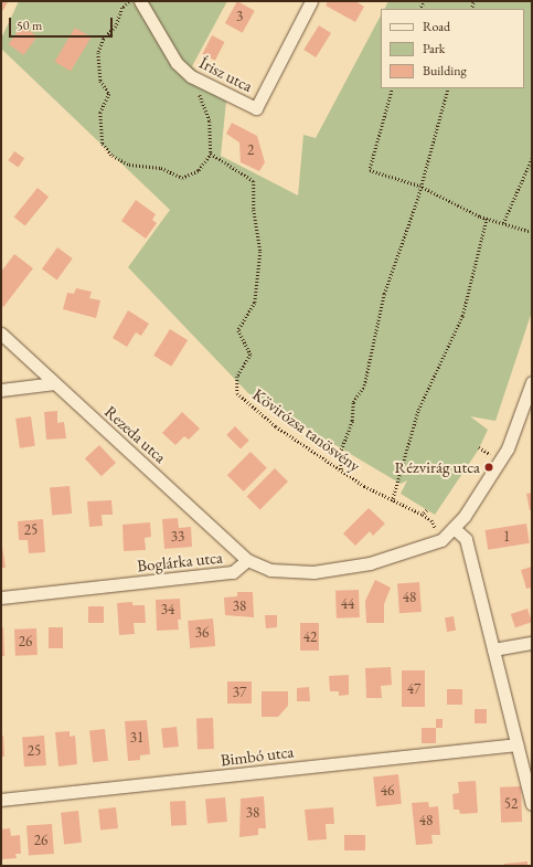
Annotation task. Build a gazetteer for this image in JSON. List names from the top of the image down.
{
  "streets": {
    "street": [
      "Írisz utca",
      "Rezeda utca",
      "Boglárka utca",
      "Bimbó utca"
    ],
    "path": ["Kövirózsa tanösvény"]
  },
  "crossings": [
    ["Rezeda utca", "Boglárka utca"]
  ],
  "places": ["Rézvirág utca"],
  "house_numbers": [
    "3",
    "2",
    "25",
    "33",
    "1",
    "48",
    "44",
    "38",
    "34",
    "36",
    "42",
    "26",
    "47",
    "37",
    "31",
    "25",
    "46",
    "52",
    "38",
    "48",
    "26"
  ],
  "legend": ["Road", "Park", "Building"],
  "scale_bar": "50 m"
}
